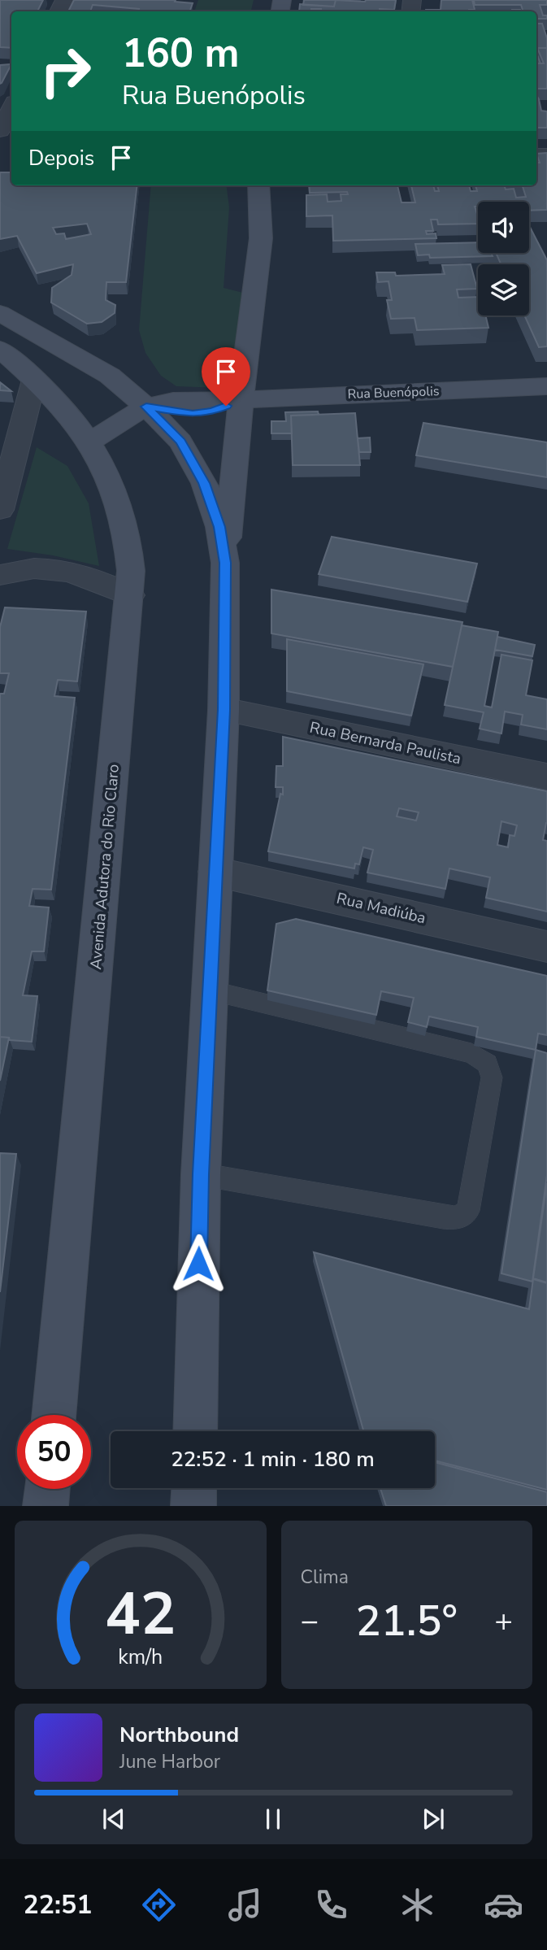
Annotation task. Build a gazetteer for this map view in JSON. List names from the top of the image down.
{
  "streets": {
    "main road": ["Rua Buenópolis", "Avenida Adutora do Rio Claro"],
    "street": ["Rua Bernarda Paulista", "Rua Madiúba"]
  },
  "page": {
    "turn": ["160 m", "Rua Buenópolis"],
    "then": "Depois",
    "limit": "50",
    "trip": "22:52 · 1 min · 180 m",
    "tile": "Clima",
    "heat": ["−", "21.5°", "+"],
    "song": ["Northbound", "June Harbor"],
    "tabs": "22:51",
    "gauge": ["42", "km/h"]
  }
}
